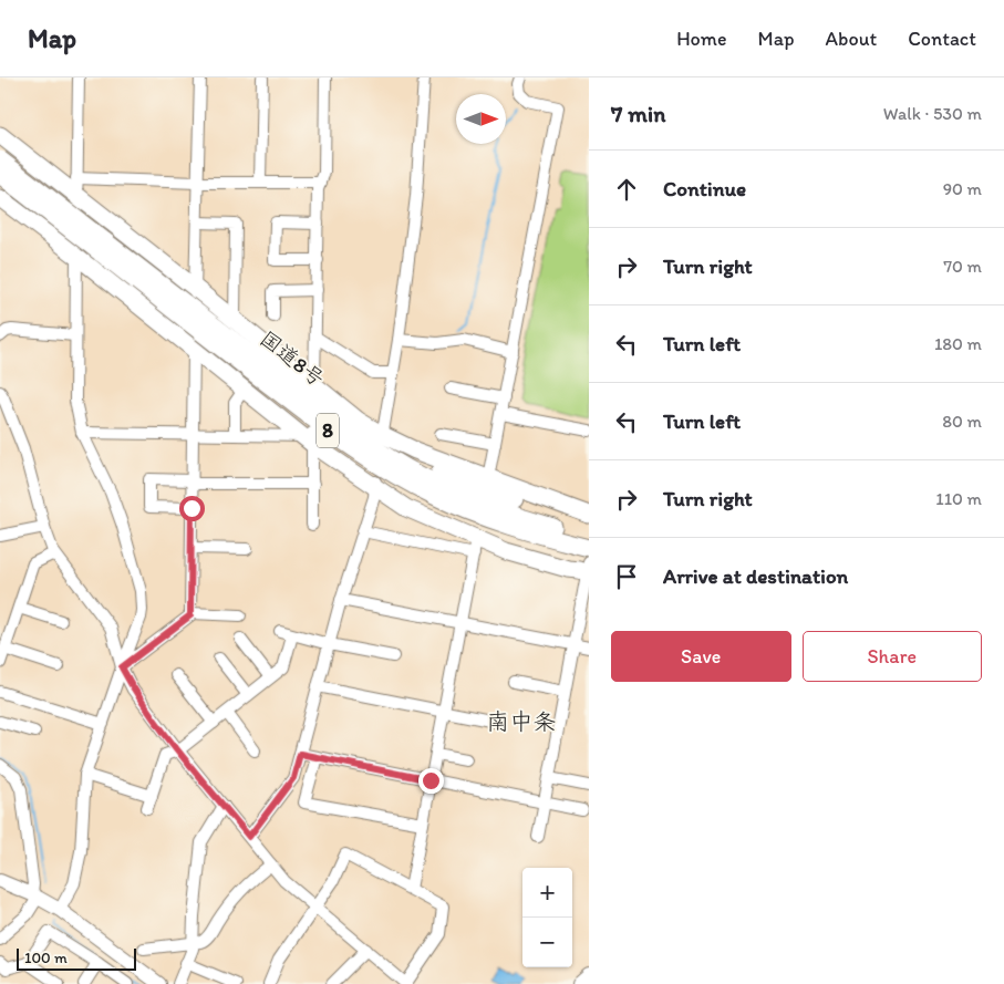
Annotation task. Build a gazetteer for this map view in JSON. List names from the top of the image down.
{
  "streets": {
    "highway": ["国道8号", "8"]
  },
  "crossings": [
    ["国道8号", "8"]
  ],
  "districts": ["南中条"],
  "scale_bar": "100 m",
  "north": "right",
  "page": {
    "header": "Map",
    "nav": [
      "Home",
      "Map",
      "About",
      "Contact"
    ],
    "heading": ["7 min", "Walk · 530 m"],
    "list": [
      ["Continue", "90 m"],
      ["Turn right", "70 m"],
      ["Turn left", "180 m"],
      ["Turn left", "80 m"],
      ["Turn right", "110 m"],
      "Arrive at destination"
    ],
    "buttons": ["Save", "Share"],
    "map_buttons": ["+", "−"],
    "scale": "100 m"
  }
}
